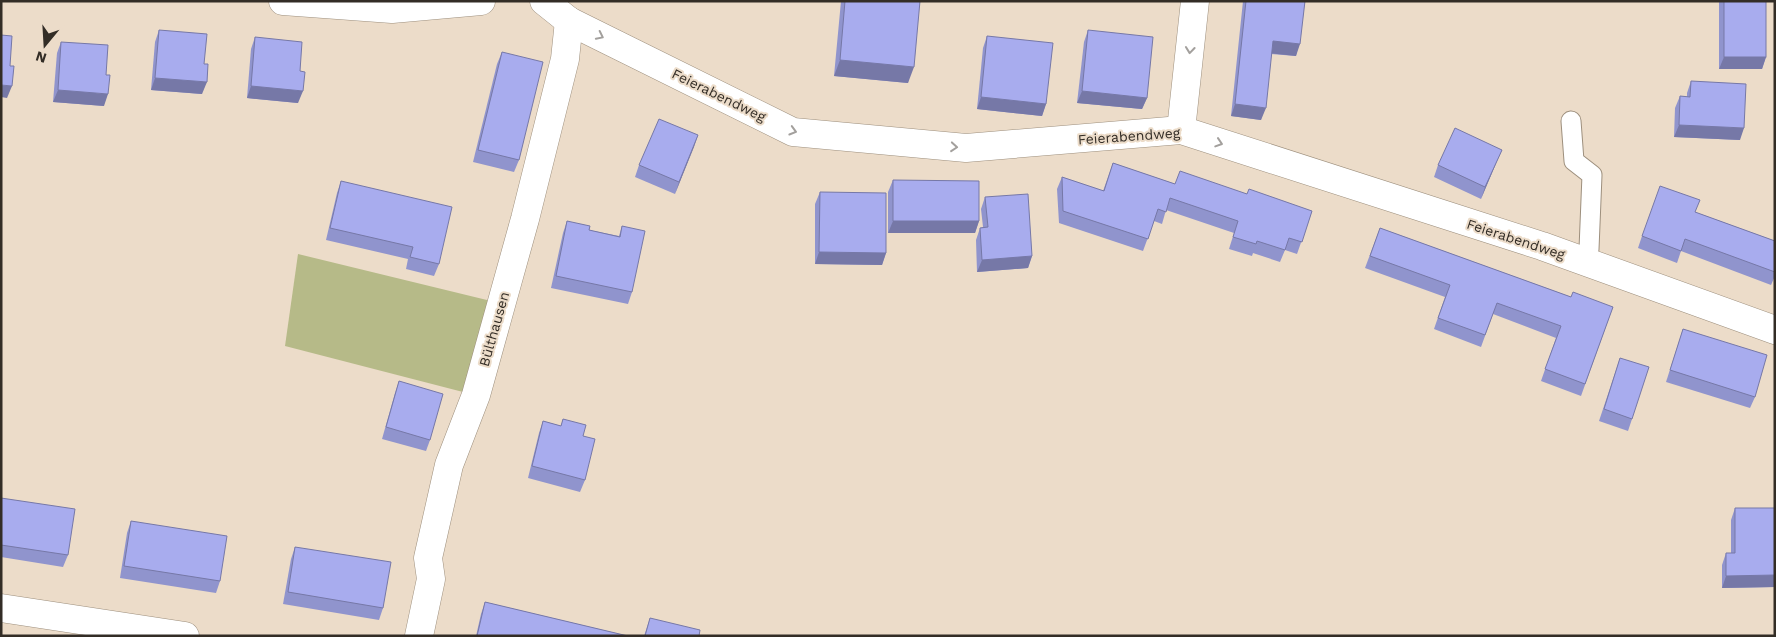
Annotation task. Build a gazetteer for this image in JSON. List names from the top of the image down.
{
  "streets": {
    "street": ["Feierabendweg", "Bülthausen"]
  },
  "crossings": [
    ["Feierabendweg", "Bülthausen"]
  ],
  "one_way": ["Feierabendweg"],
  "north": "bottom"
}
